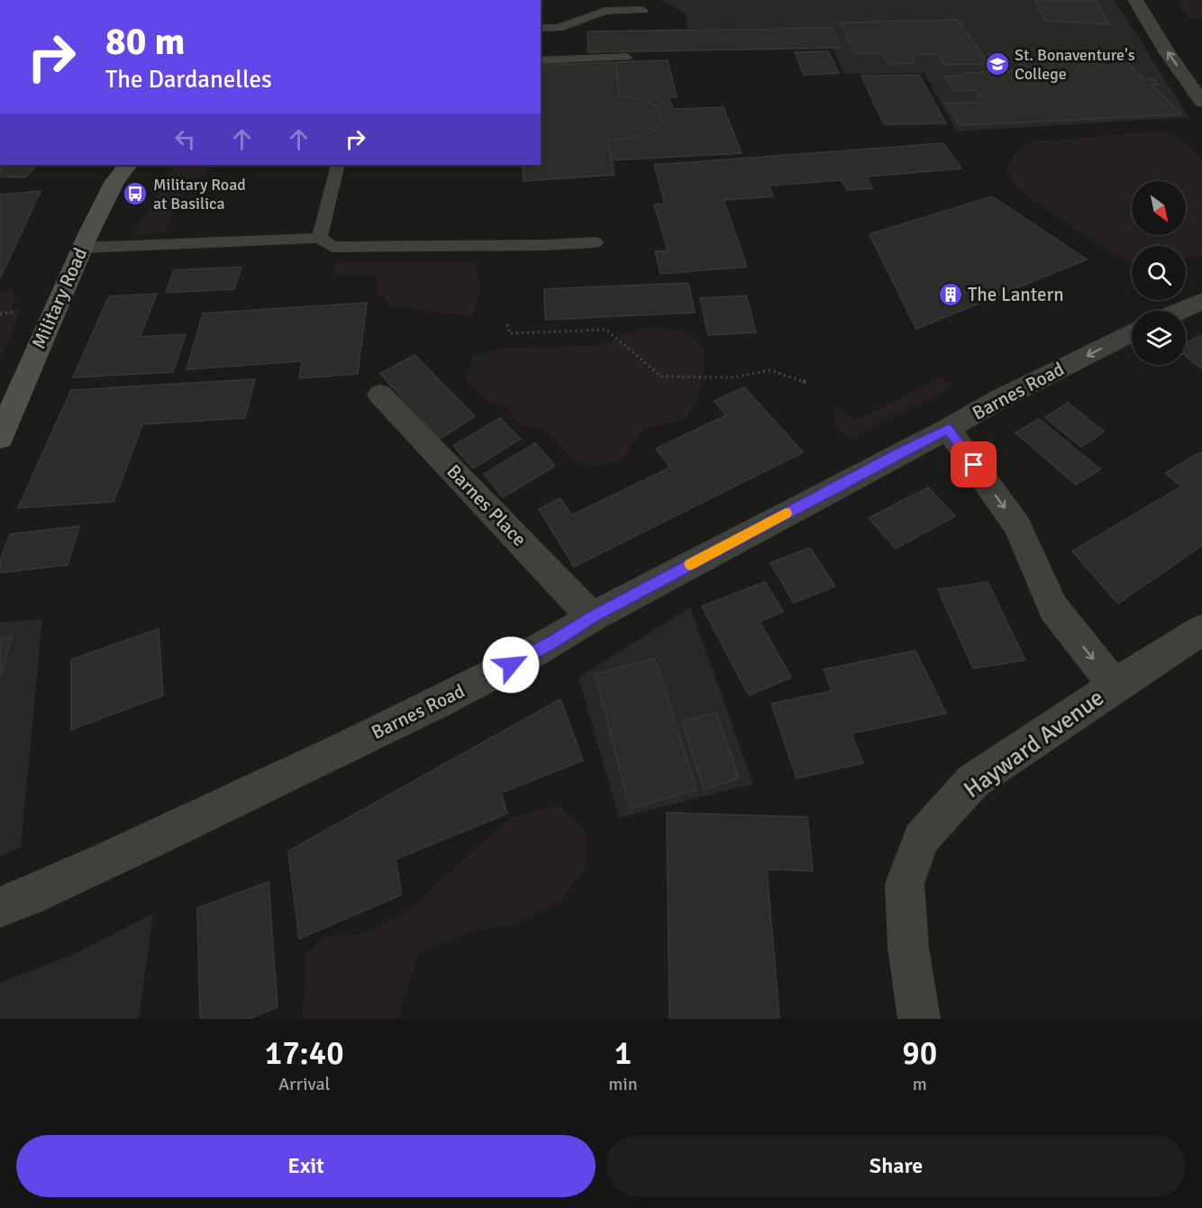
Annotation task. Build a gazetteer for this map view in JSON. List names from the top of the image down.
{
  "streets": {
    "main road": ["Military Road"],
    "street": ["Barnes Road", "Barnes Place", "Hayward Avenue"]
  },
  "crossings": [
    ["Barnes Road", "Barnes Place"]
  ],
  "places": {
    "school or university": ["St. Bonaventure's College"],
    "bus stop": ["Military Road at Basilica"],
    "building": ["The Lantern"]
  },
  "north": "bottom right",
  "page": {
    "turn": ["80 m", "The Dardanelles"],
    "eta": [
      "17:40",
      "Arrival",
      "1",
      "min",
      "90",
      "m"
    ],
    "buttons": ["Exit", "Share"]
  }
}
